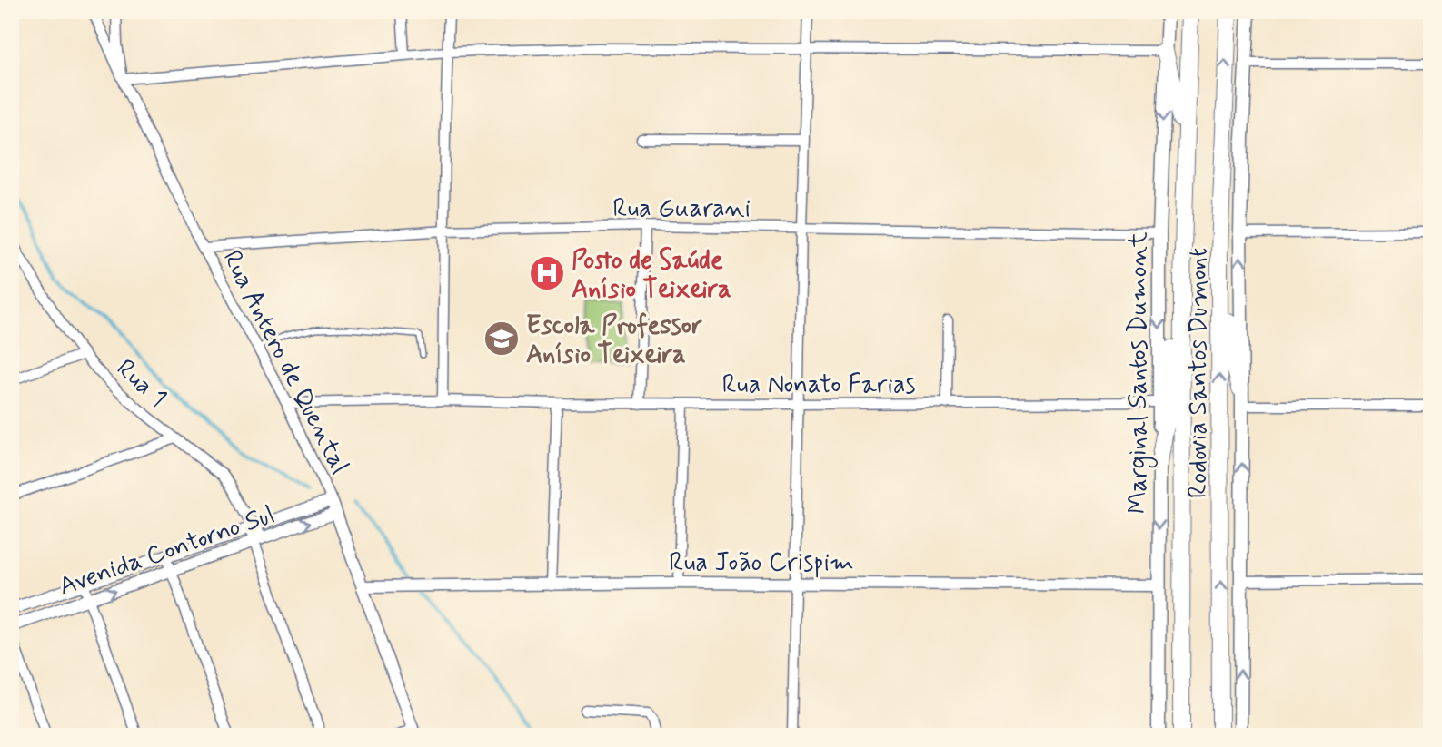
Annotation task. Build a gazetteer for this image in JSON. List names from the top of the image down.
{
  "streets": {
    "highway": ["Rodovia Santos Dumont"],
    "main road": ["Marginal Santos Dumont"],
    "street": [
      "Rua Guarani",
      "Rua Antero de Quental",
      "Rua 1",
      "Rua Nonato Farias",
      "Avenida Contorno Sul",
      "Rua João Crispim"
    ]
  },
  "crossings": [
    ["Rua Guarani", "Rua Antero de Quental"],
    ["Rua Guarani", "Marginal Santos Dumont"],
    ["Rua Antero de Quental", "Rua Nonato Farias"],
    ["Rua Antero de Quental", "Avenida Contorno Sul"],
    ["Rua Antero de Quental", "Rua João Crispim"],
    ["Marginal Santos Dumont", "Rua Nonato Farias"],
    ["Marginal Santos Dumont", "Rua João Crispim"],
    ["Rua 1", "Avenida Contorno Sul"]
  ],
  "places": {
    "hospital": ["Posto de Saúde Anísio Teixeira"],
    "school or university": ["Escola Professor Anísio Teixeira"]
  }
}
